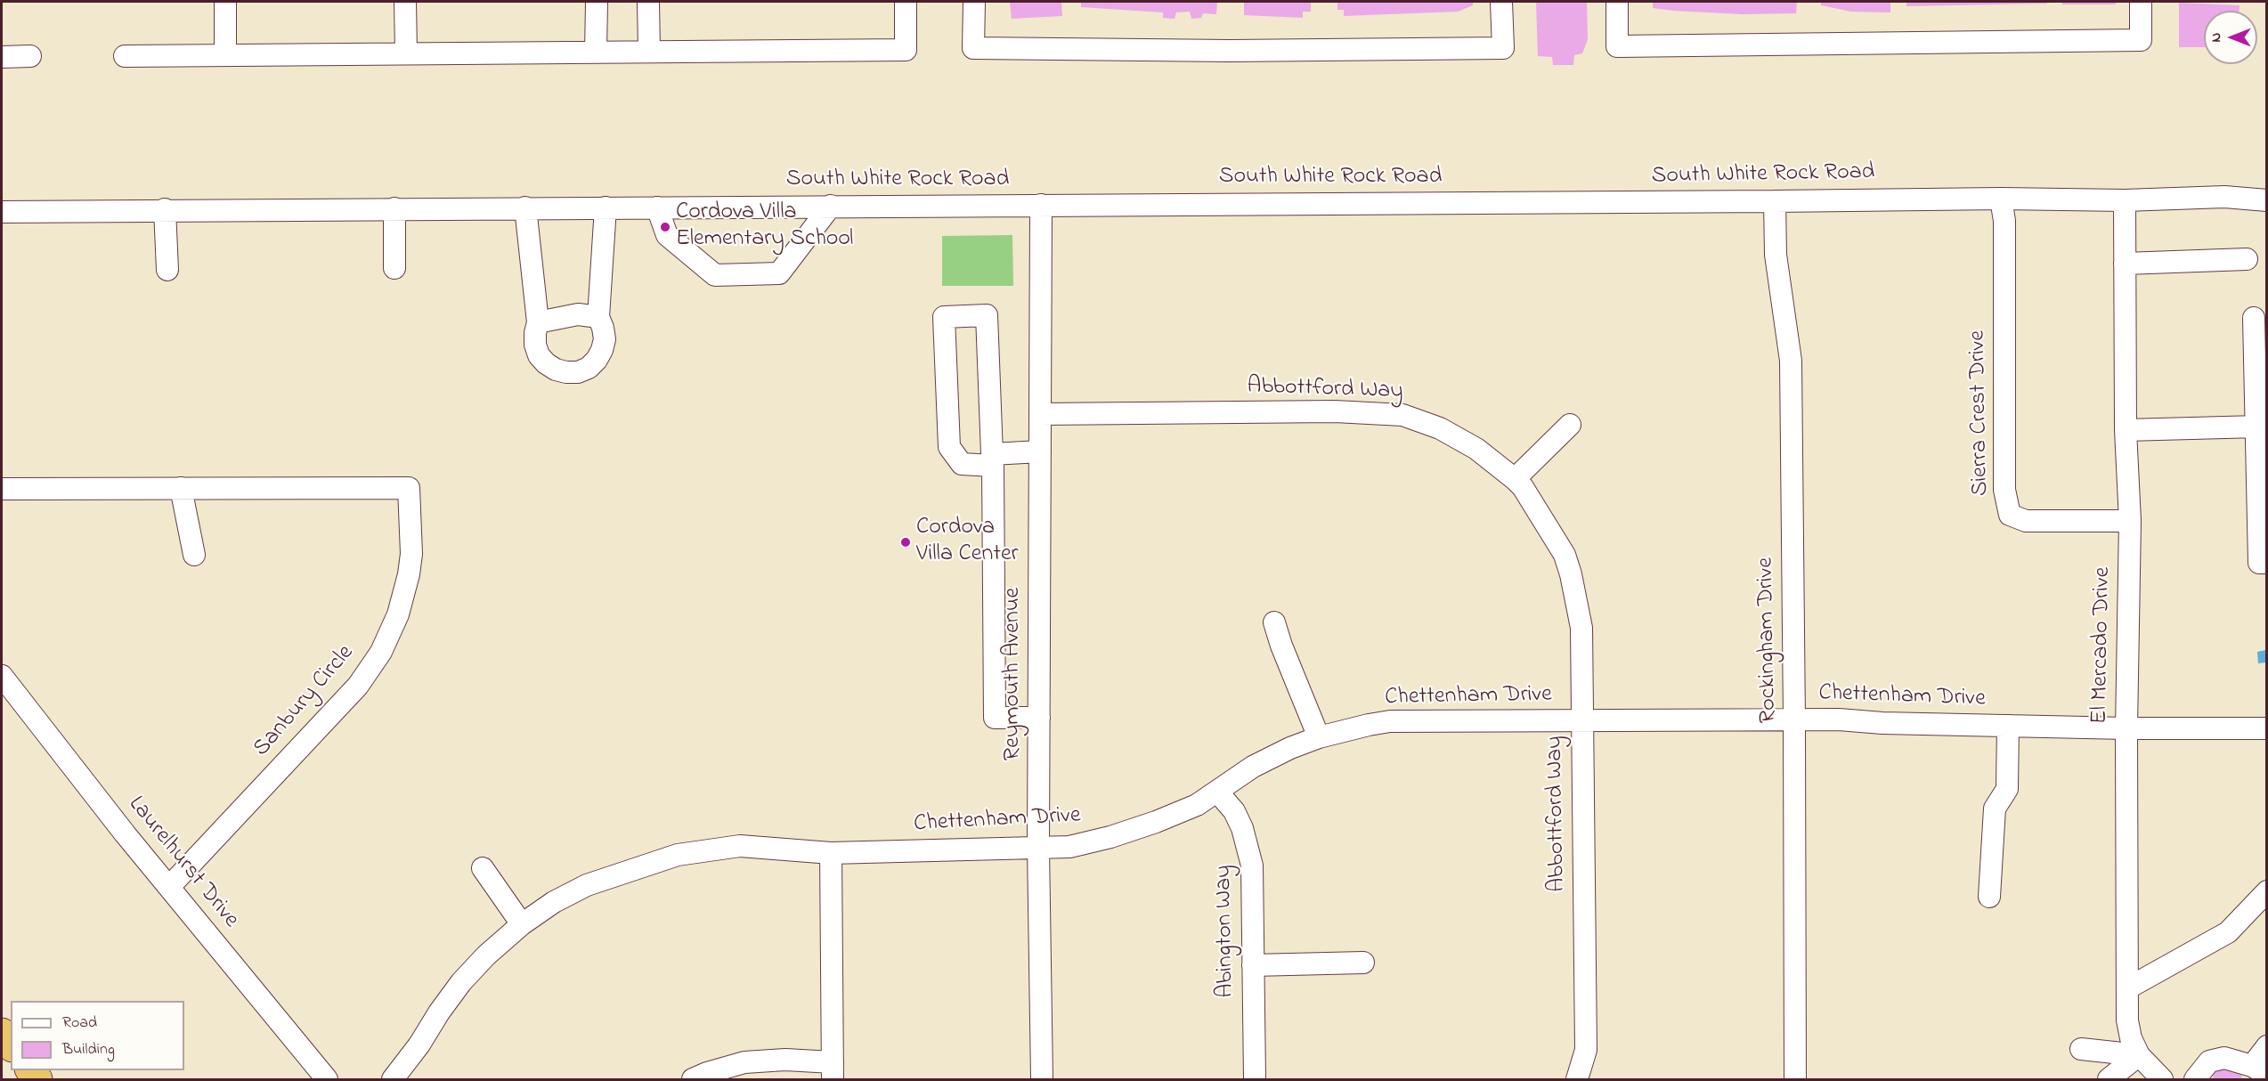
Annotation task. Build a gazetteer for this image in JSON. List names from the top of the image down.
{
  "streets": {
    "street": [
      "South White Rock Road",
      "Abbottford Way",
      "Sierra Crest Drive",
      "Rockingham Drive",
      "El Mercado Drive",
      "Reymouth Avenue",
      "Chettenham Drive",
      "Sanbury Circle",
      "Laurelhurst Drive",
      "Abington Way"
    ]
  },
  "crossings": [
    ["South White Rock Road", "Sierra Crest Drive"],
    ["South White Rock Road", "Rockingham Drive"],
    ["South White Rock Road", "El Mercado Drive"],
    ["South White Rock Road", "Reymouth Avenue"],
    ["Abbottford Way", "Reymouth Avenue"],
    ["Abbottford Way", "Chettenham Drive"],
    ["Sierra Crest Drive", "El Mercado Drive"],
    ["Rockingham Drive", "Chettenham Drive"],
    ["El Mercado Drive", "Chettenham Drive"],
    ["Reymouth Avenue", "Chettenham Drive"],
    ["Chettenham Drive", "Abington Way"],
    ["Sanbury Circle", "Laurelhurst Drive"]
  ],
  "places": ["Cordova Villa Elementary School", "Cordova Villa Center"],
  "legend": ["Road", "Building"],
  "north": "left"
}
